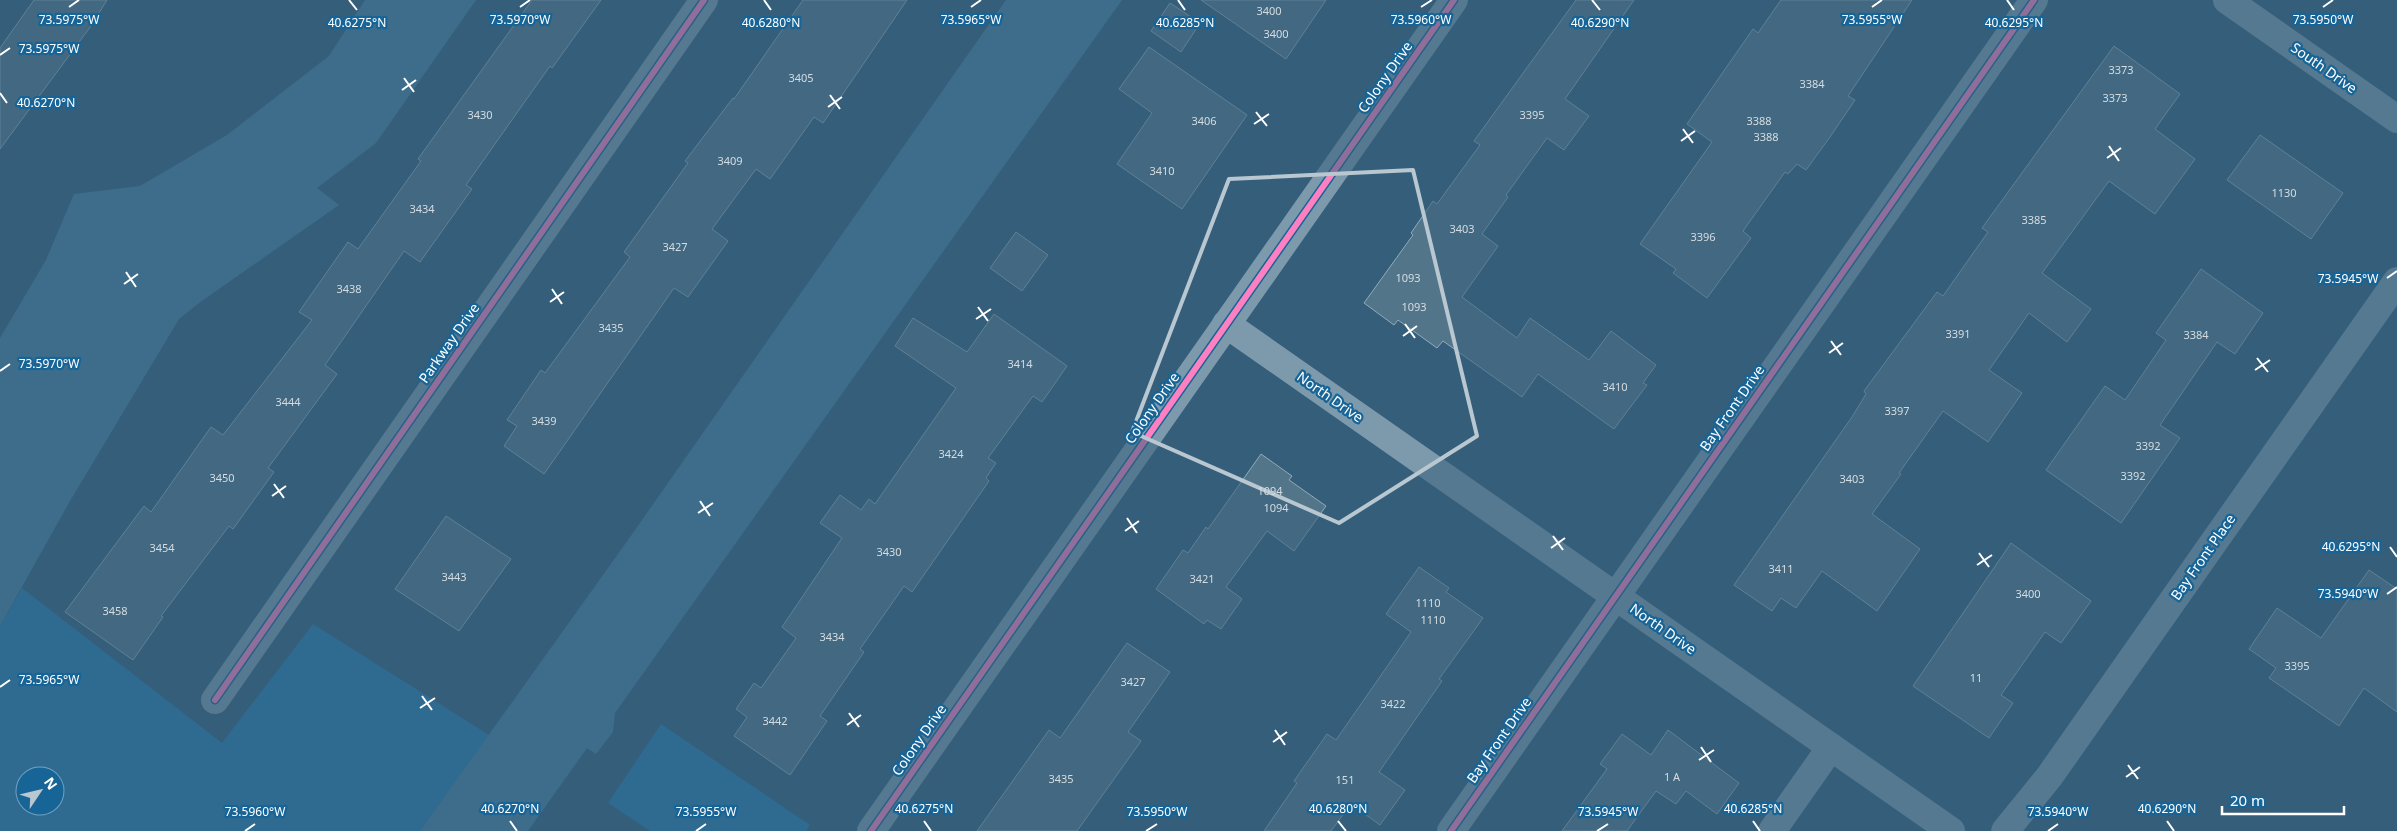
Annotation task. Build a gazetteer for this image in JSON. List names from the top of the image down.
{
  "streets": {
    "street": [
      "South Drive",
      "Colony Drive",
      "Parkway Drive",
      "North Drive",
      "Bay Front Drive",
      "Bay Front Place"
    ]
  },
  "crossings": [
    ["Colony Drive", "North Drive"],
    ["North Drive", "Bay Front Drive"]
  ],
  "house_numbers": [
    "3400",
    "3400",
    "3373",
    "3405",
    "3384",
    "3373",
    "3430",
    "3395",
    "3406",
    "3388",
    "3388",
    "3409",
    "3410",
    "1130",
    "3434",
    "3385",
    "3403",
    "3396",
    "3427",
    "1093",
    "3438",
    "1093",
    "3435",
    "3391",
    "3384",
    "3414",
    "3410",
    "3444",
    "3397",
    "3439",
    "3392",
    "3424",
    "3392",
    "3450",
    "3403",
    "1094",
    "1094",
    "3454",
    "3430",
    "3411",
    "3443",
    "3421",
    "3400",
    "1110",
    "3458",
    "1110",
    "3434",
    "3395",
    "11",
    "3427",
    "3422",
    "3442",
    "1 A",
    "3435",
    "151"
  ],
  "scale_bar": "20 m",
  "north": "top right",
  "coordinates": [
    "73.5960°W",
    "73.5975°W",
    "73.5970°W",
    "73.5965°W",
    "73.5955°W",
    "73.5950°W",
    "40.6275°N",
    "40.6280°N",
    "40.6285°N",
    "40.6290°N",
    "40.6295°N",
    "40.6270°N",
    "73.5945°W",
    "73.5940°W"
  ]
}
